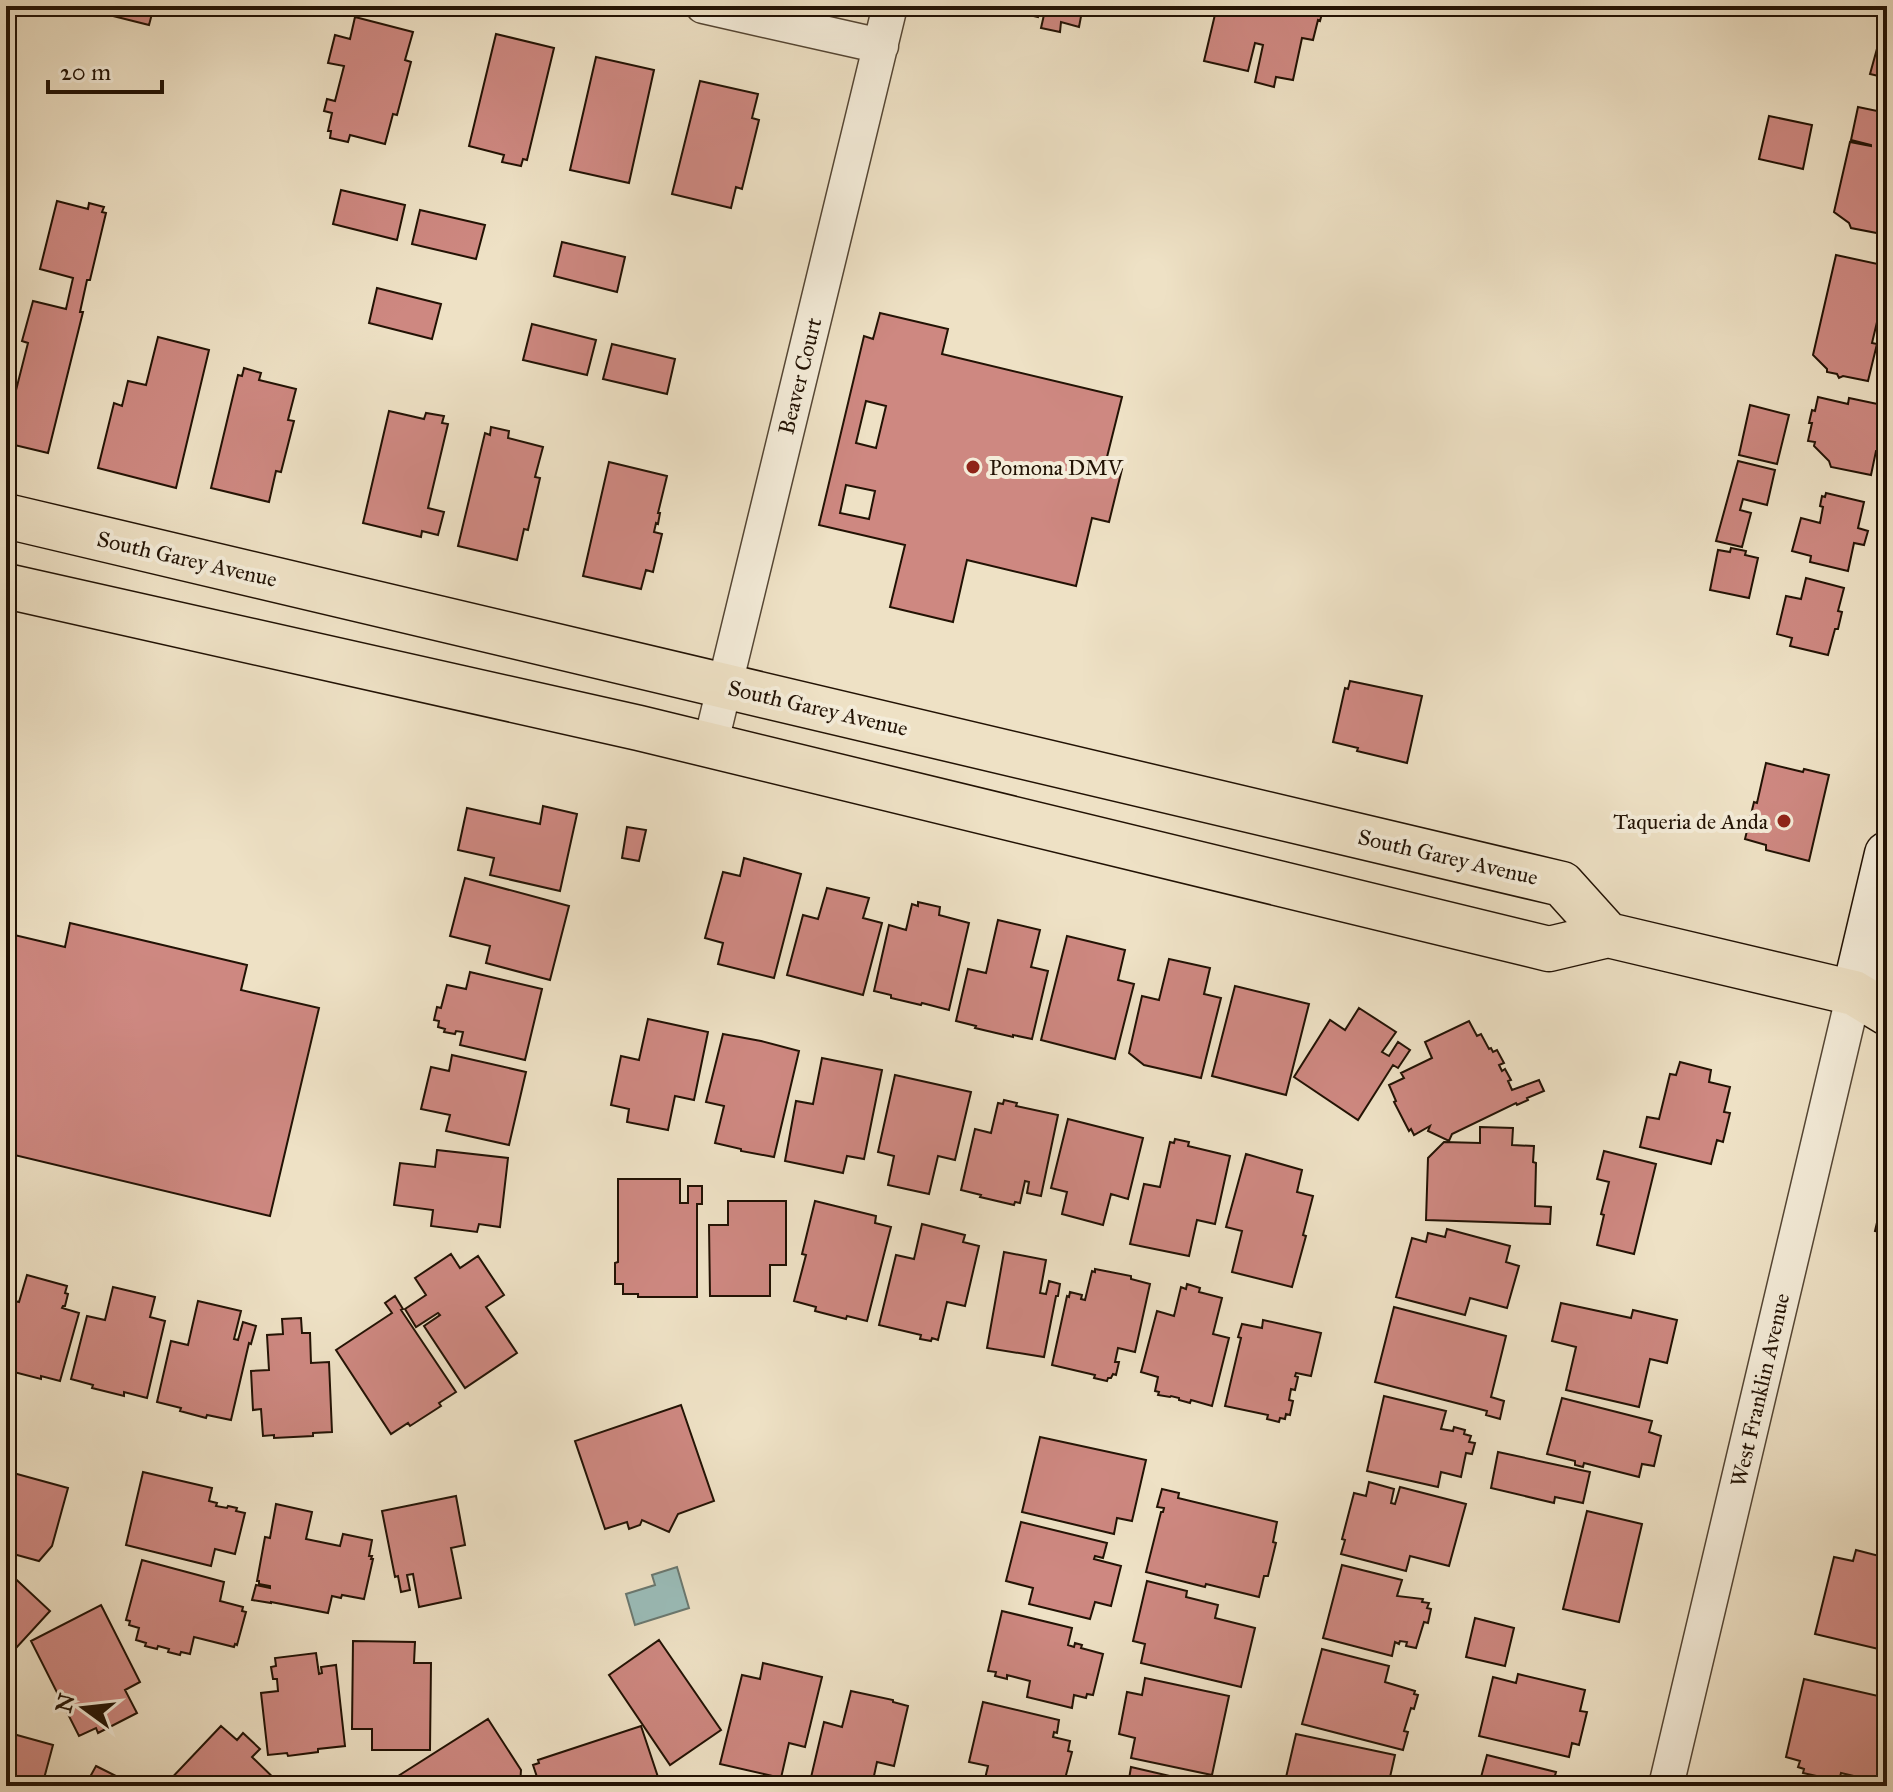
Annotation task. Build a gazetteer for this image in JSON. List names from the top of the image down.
{
  "streets": {
    "main road": ["South Garey Avenue"],
    "street": ["Beaver Court", "West Franklin Avenue"]
  },
  "crossings": [
    ["Beaver Court", "South Garey Avenue"]
  ],
  "places": ["Pomona DMV", "Taqueria de Anda"],
  "scale_bar": "20 m",
  "north": "left"
}
